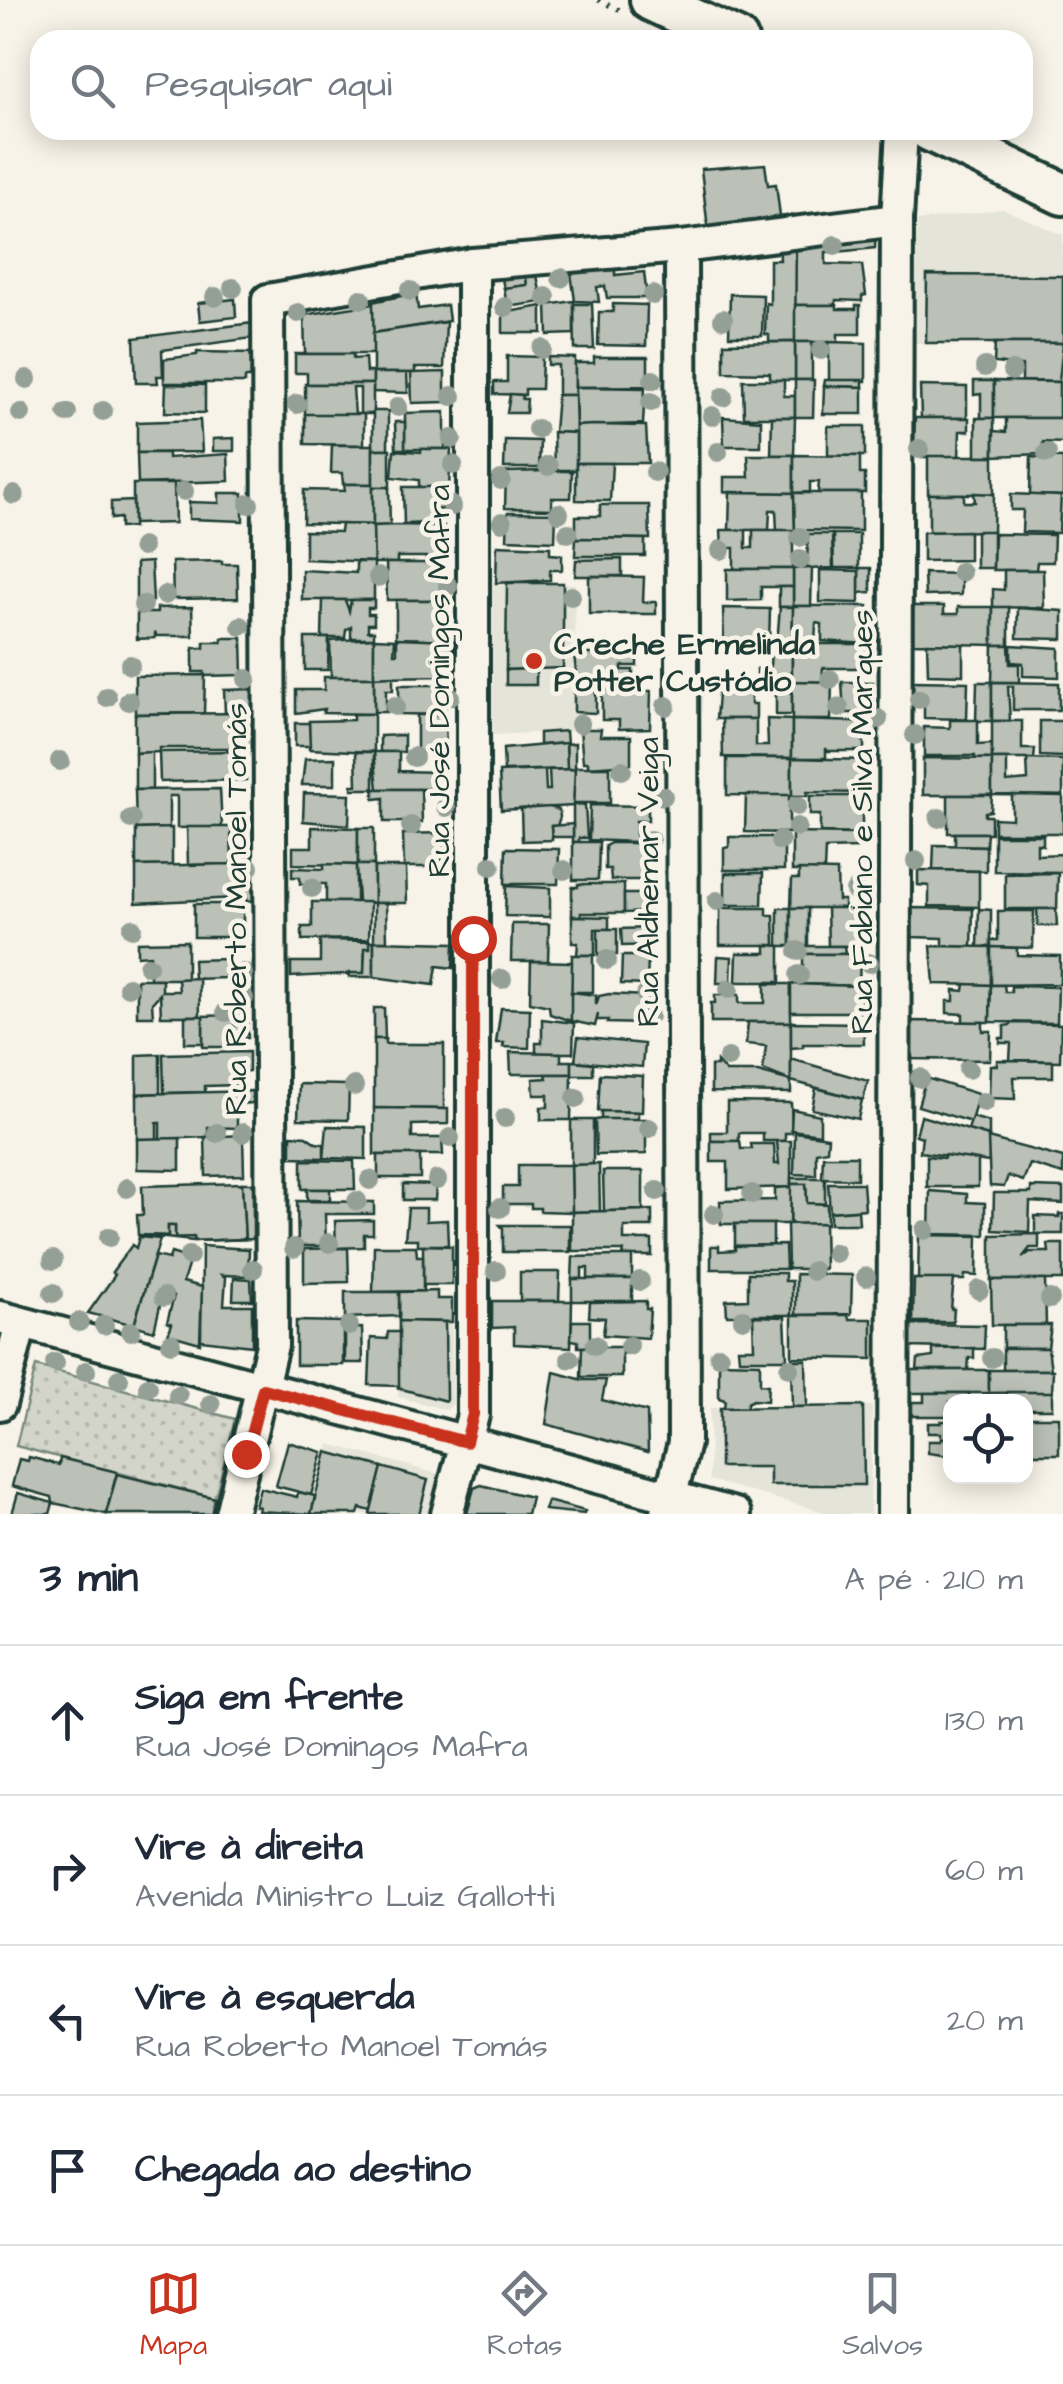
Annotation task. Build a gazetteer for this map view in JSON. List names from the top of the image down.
{
  "streets": {
    "street": [
      "Rua José Domingos Mafra",
      "Rua Fabiano e Silva Marques",
      "Rua Aldhemar Veiga",
      "Rua Roberto Manoel Tomás"
    ]
  },
  "crossings": [
    ["Rua José Domingos Mafra", "Rua Roberto Manoel Tomás"]
  ],
  "places": ["Creche Ermelinda Potter Custódio"],
  "page": {
    "search": "Pesquisar aqui",
    "heading": ["3 min", "A pé · 210 m"],
    "list": [
      ["Siga em frente", "Rua José Domingos Mafra", "130 m"],
      ["Vire à direita", "Avenida Ministro Luiz Gallotti", "60 m"],
      ["Vire à esquerda", "Rua Roberto Manoel Tomás", "20 m"],
      "Chegada ao destino"
    ],
    "nav": ["Mapa", "Rotas", "Salvos"]
  }
}
